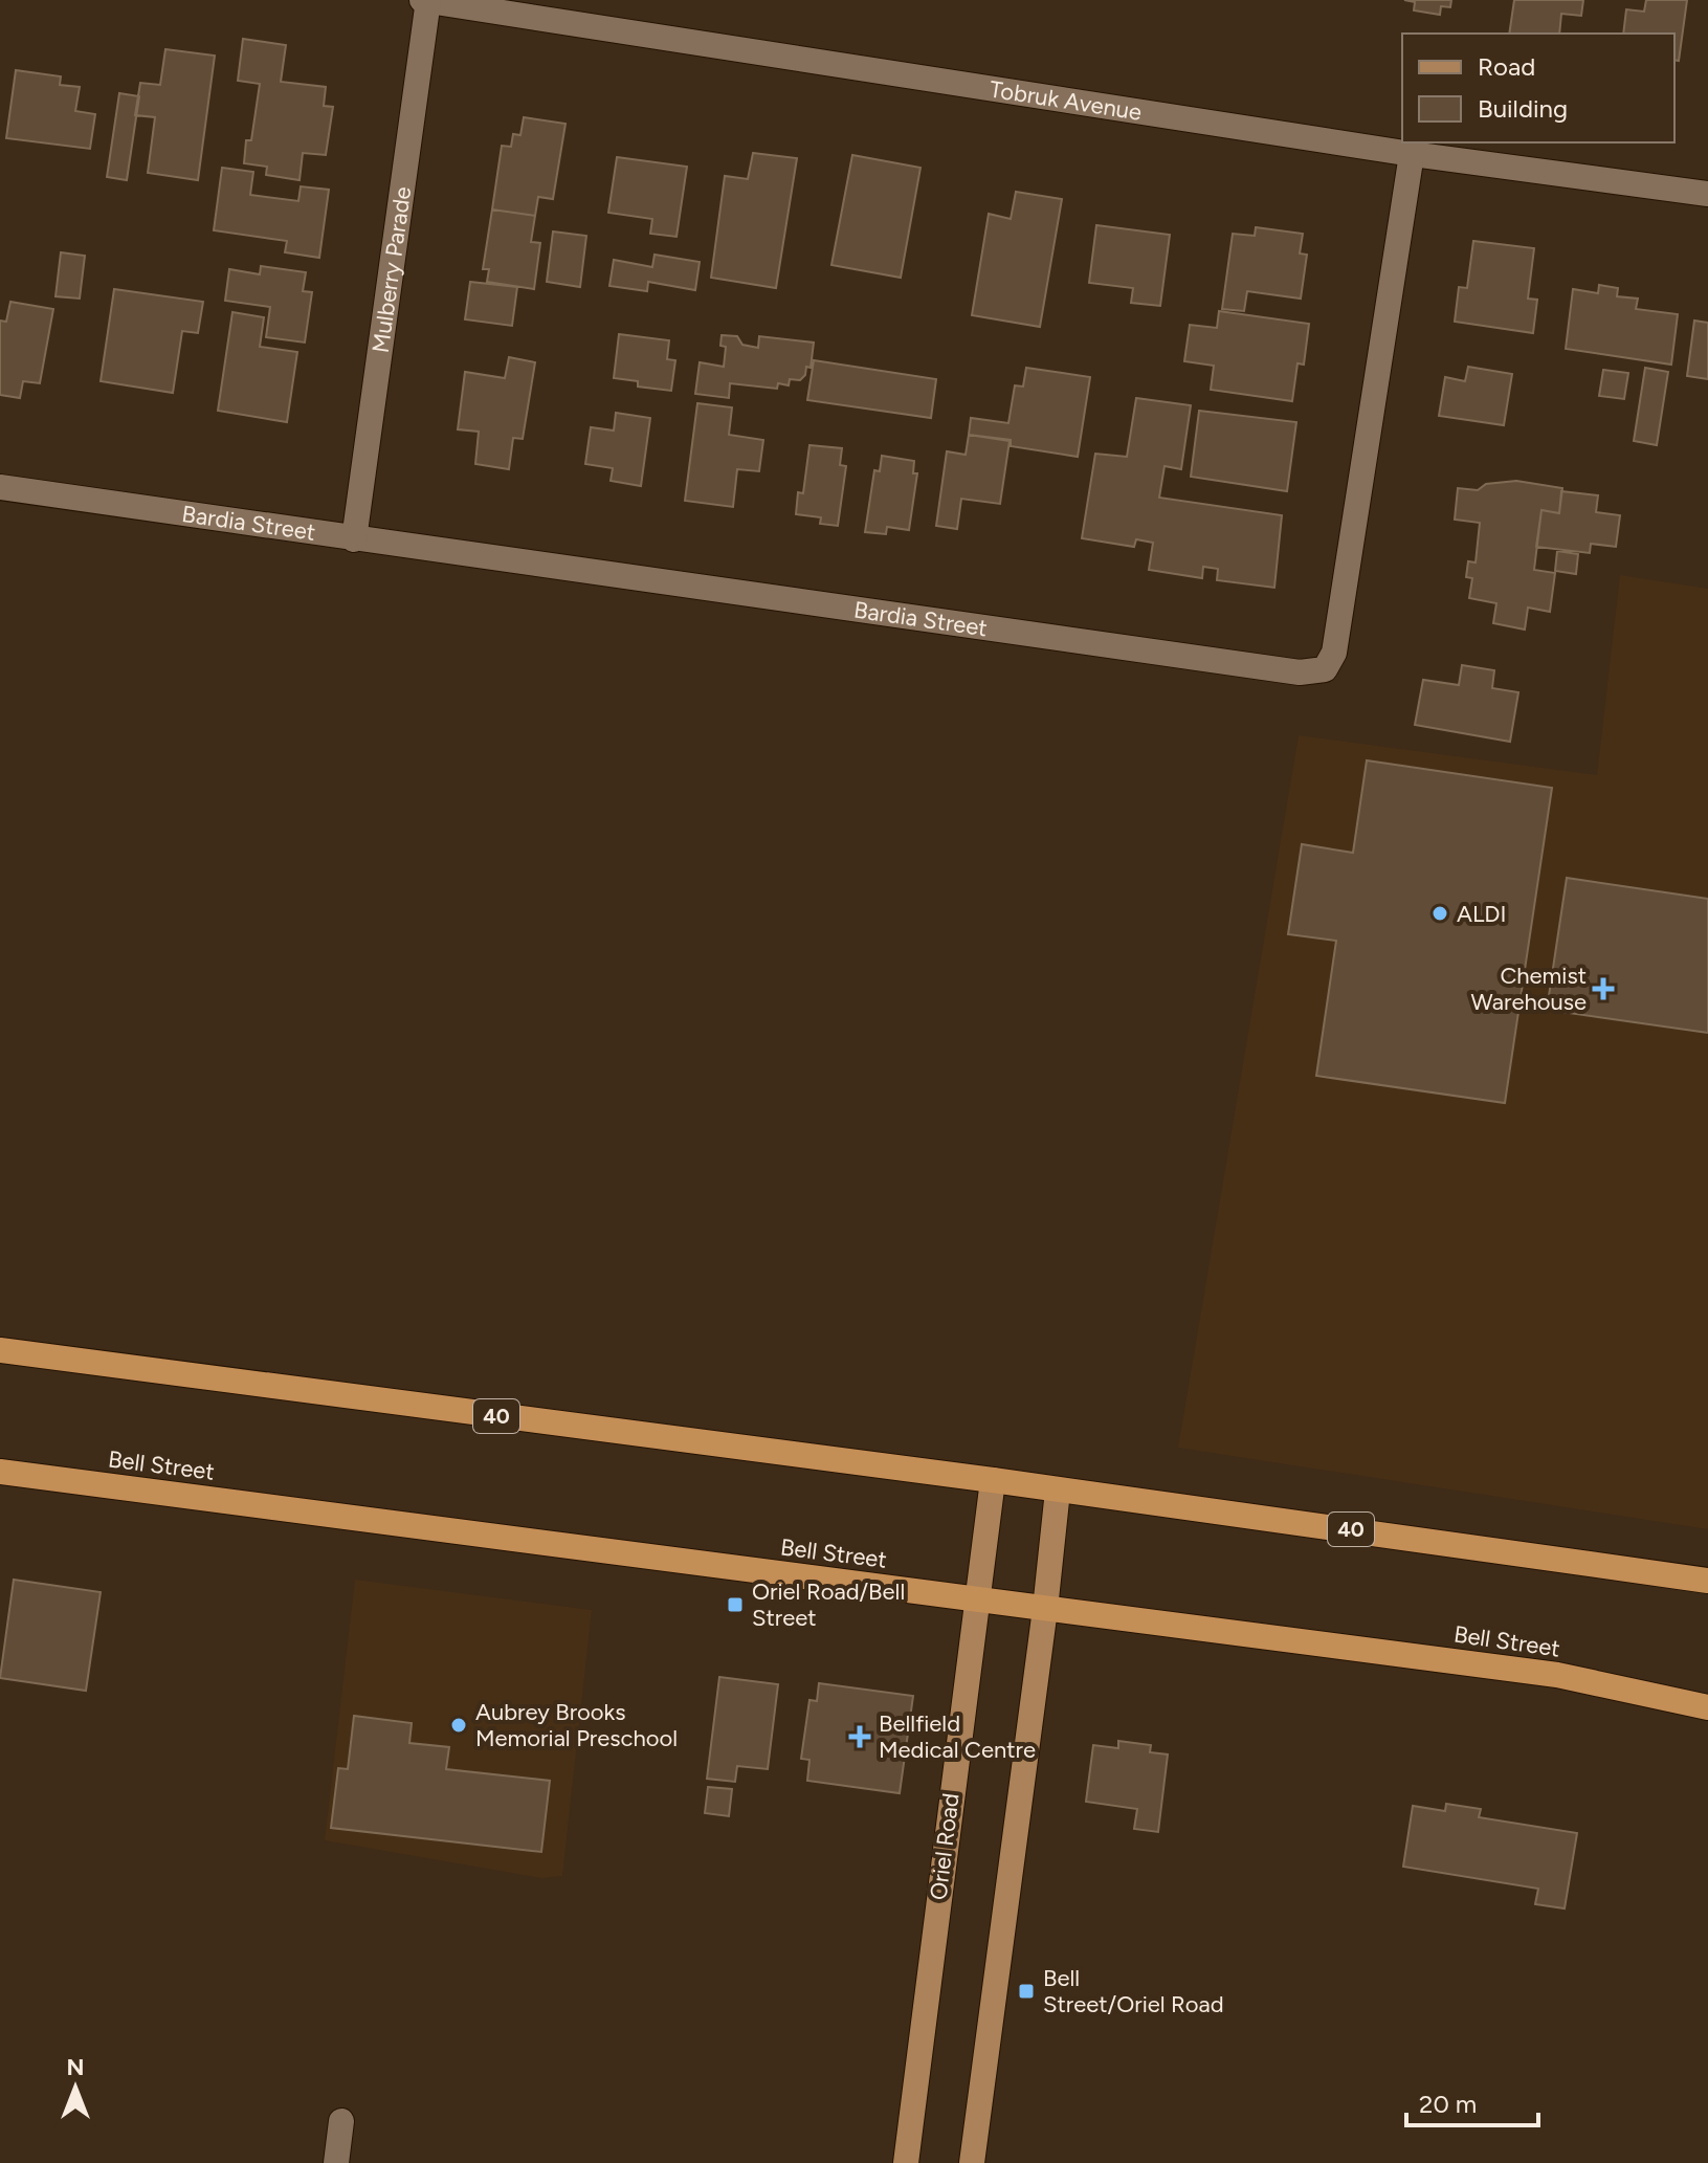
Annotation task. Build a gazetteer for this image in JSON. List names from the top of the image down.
{
  "streets": {
    "highway": ["40", "Bell Street"],
    "main road": ["Oriel Road"],
    "street": ["Tobruk Avenue", "Mulberry Parade", "Bardia Street"]
  },
  "crossings": [
    ["Tobruk Avenue", "Mulberry Parade"],
    ["Tobruk Avenue", "Bardia Street"],
    ["Mulberry Parade", "Bardia Street"],
    ["40", "Oriel Road"],
    ["Bell Street", "Oriel Road"]
  ],
  "places": {
    "other": ["ALDI", "Aubrey Brooks Memorial Preschool"],
    "health": ["Chemist Warehouse", "Bellfield Medical Centre"],
    "transit": ["Oriel Road/Bell Street", "Bell Street/Oriel Road"]
  },
  "legend": ["Road", "Building"],
  "scale_bar": "20 m",
  "north": "top"
}
